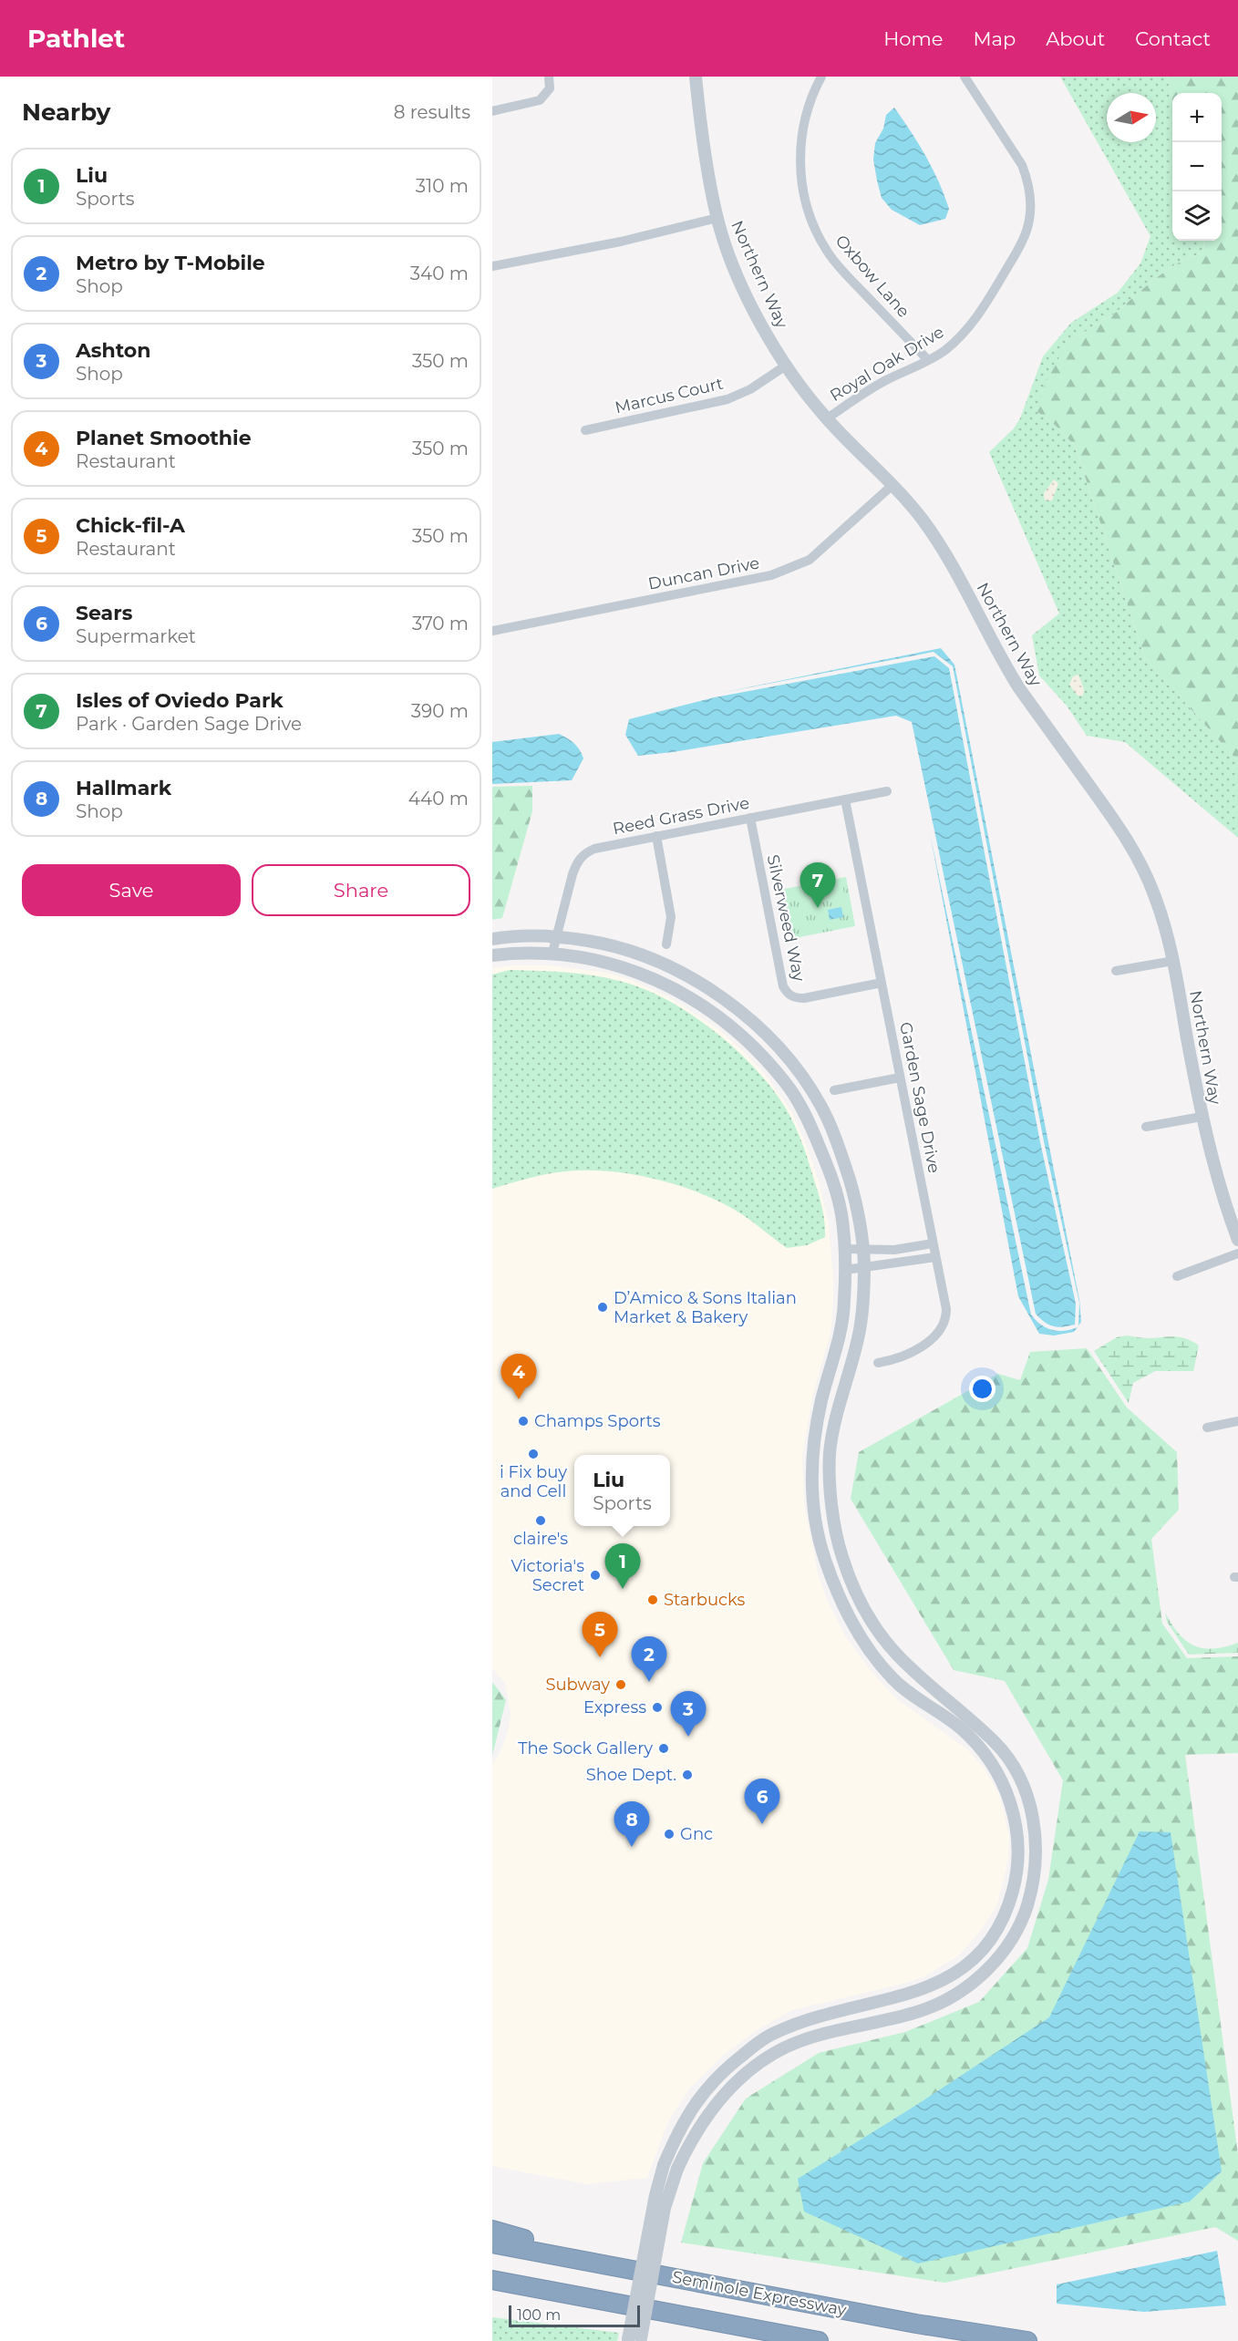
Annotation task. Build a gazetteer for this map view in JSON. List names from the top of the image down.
{
  "streets": {
    "highway": ["Seminole Expressway"],
    "street": [
      "Northern Way",
      "Oxbow Lane",
      "Royal Oak Drive",
      "Marcus Court",
      "Duncan Drive",
      "Reed Grass Drive",
      "Silverweed Way",
      "Garden Sage Drive"
    ]
  },
  "crossings": [
    ["Northern Way", "Royal Oak Drive"],
    ["Northern Way", "Marcus Court"],
    ["Northern Way", "Duncan Drive"],
    ["Oxbow Lane", "Royal Oak Drive"],
    ["Reed Grass Drive", "Silverweed Way"],
    ["Reed Grass Drive", "Garden Sage Drive"],
    ["Silverweed Way", "Garden Sage Drive"]
  ],
  "places": [
    "D’Amico & Sons Italian Market & Bakery",
    "Champs Sports",
    "i Fix buy and Cell",
    "claire's",
    "Victoria's Secret",
    "Starbucks",
    "Subway",
    "Express",
    "The Sock Gallery",
    "Shoe Dept.",
    "Gnc"
  ],
  "scale_bar": "100 m",
  "north": "right",
  "page": {
    "header": "Pathlet",
    "nav": [
      "Home",
      "Map",
      "About",
      "Contact"
    ],
    "heading": ["Nearby", "8 results"],
    "map_buttons": ["+", "−"],
    "list": [
      {
        "mark": "1",
        "name": "Liu",
        "note": "Sports",
        "value": "310 m"
      },
      {
        "mark": "2",
        "name": "Metro by T-Mobile",
        "note": "Shop",
        "value": "340 m"
      },
      {
        "mark": "3",
        "name": "Ashton",
        "note": "Shop",
        "value": "350 m"
      },
      {
        "mark": "4",
        "name": "Planet Smoothie",
        "note": "Restaurant",
        "value": "350 m"
      },
      {
        "mark": "5",
        "name": "Chick-fil-A",
        "note": "Restaurant",
        "value": "350 m"
      },
      {
        "mark": "6",
        "name": "Sears",
        "note": "Supermarket",
        "value": "370 m"
      },
      {
        "mark": "7",
        "name": "Isles of Oviedo Park",
        "note": "Park · Garden Sage Drive",
        "value": "390 m"
      },
      {
        "mark": "8",
        "name": "Hallmark",
        "note": "Shop",
        "value": "440 m"
      }
    ],
    "buttons": ["Save", "Share"],
    "pins": [
      "7",
      "4",
      "1",
      "5",
      "2",
      "3",
      "6",
      "8"
    ],
    "popup": ["Liu", "Sports"],
    "scale": "100 m"
  }
}
